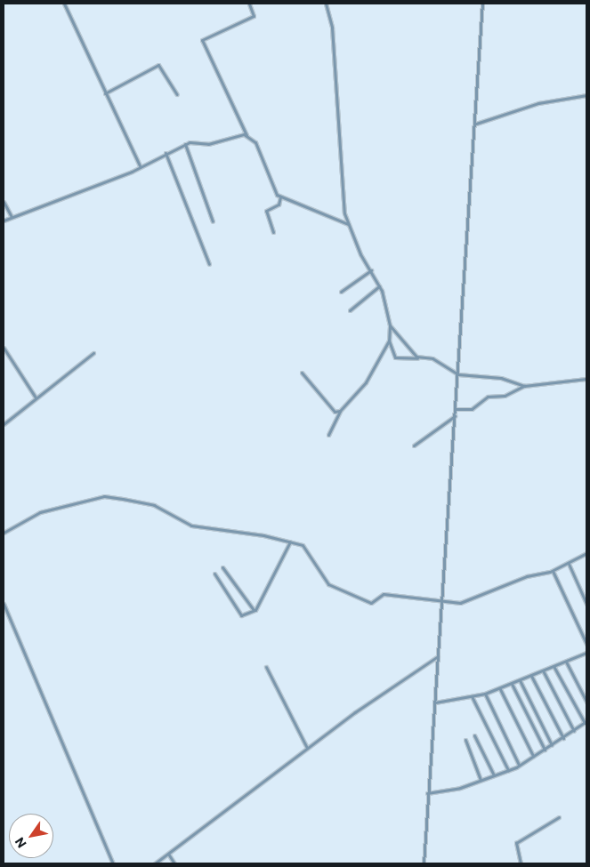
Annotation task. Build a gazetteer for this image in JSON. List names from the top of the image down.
{
  "north": "bottom left"
}
